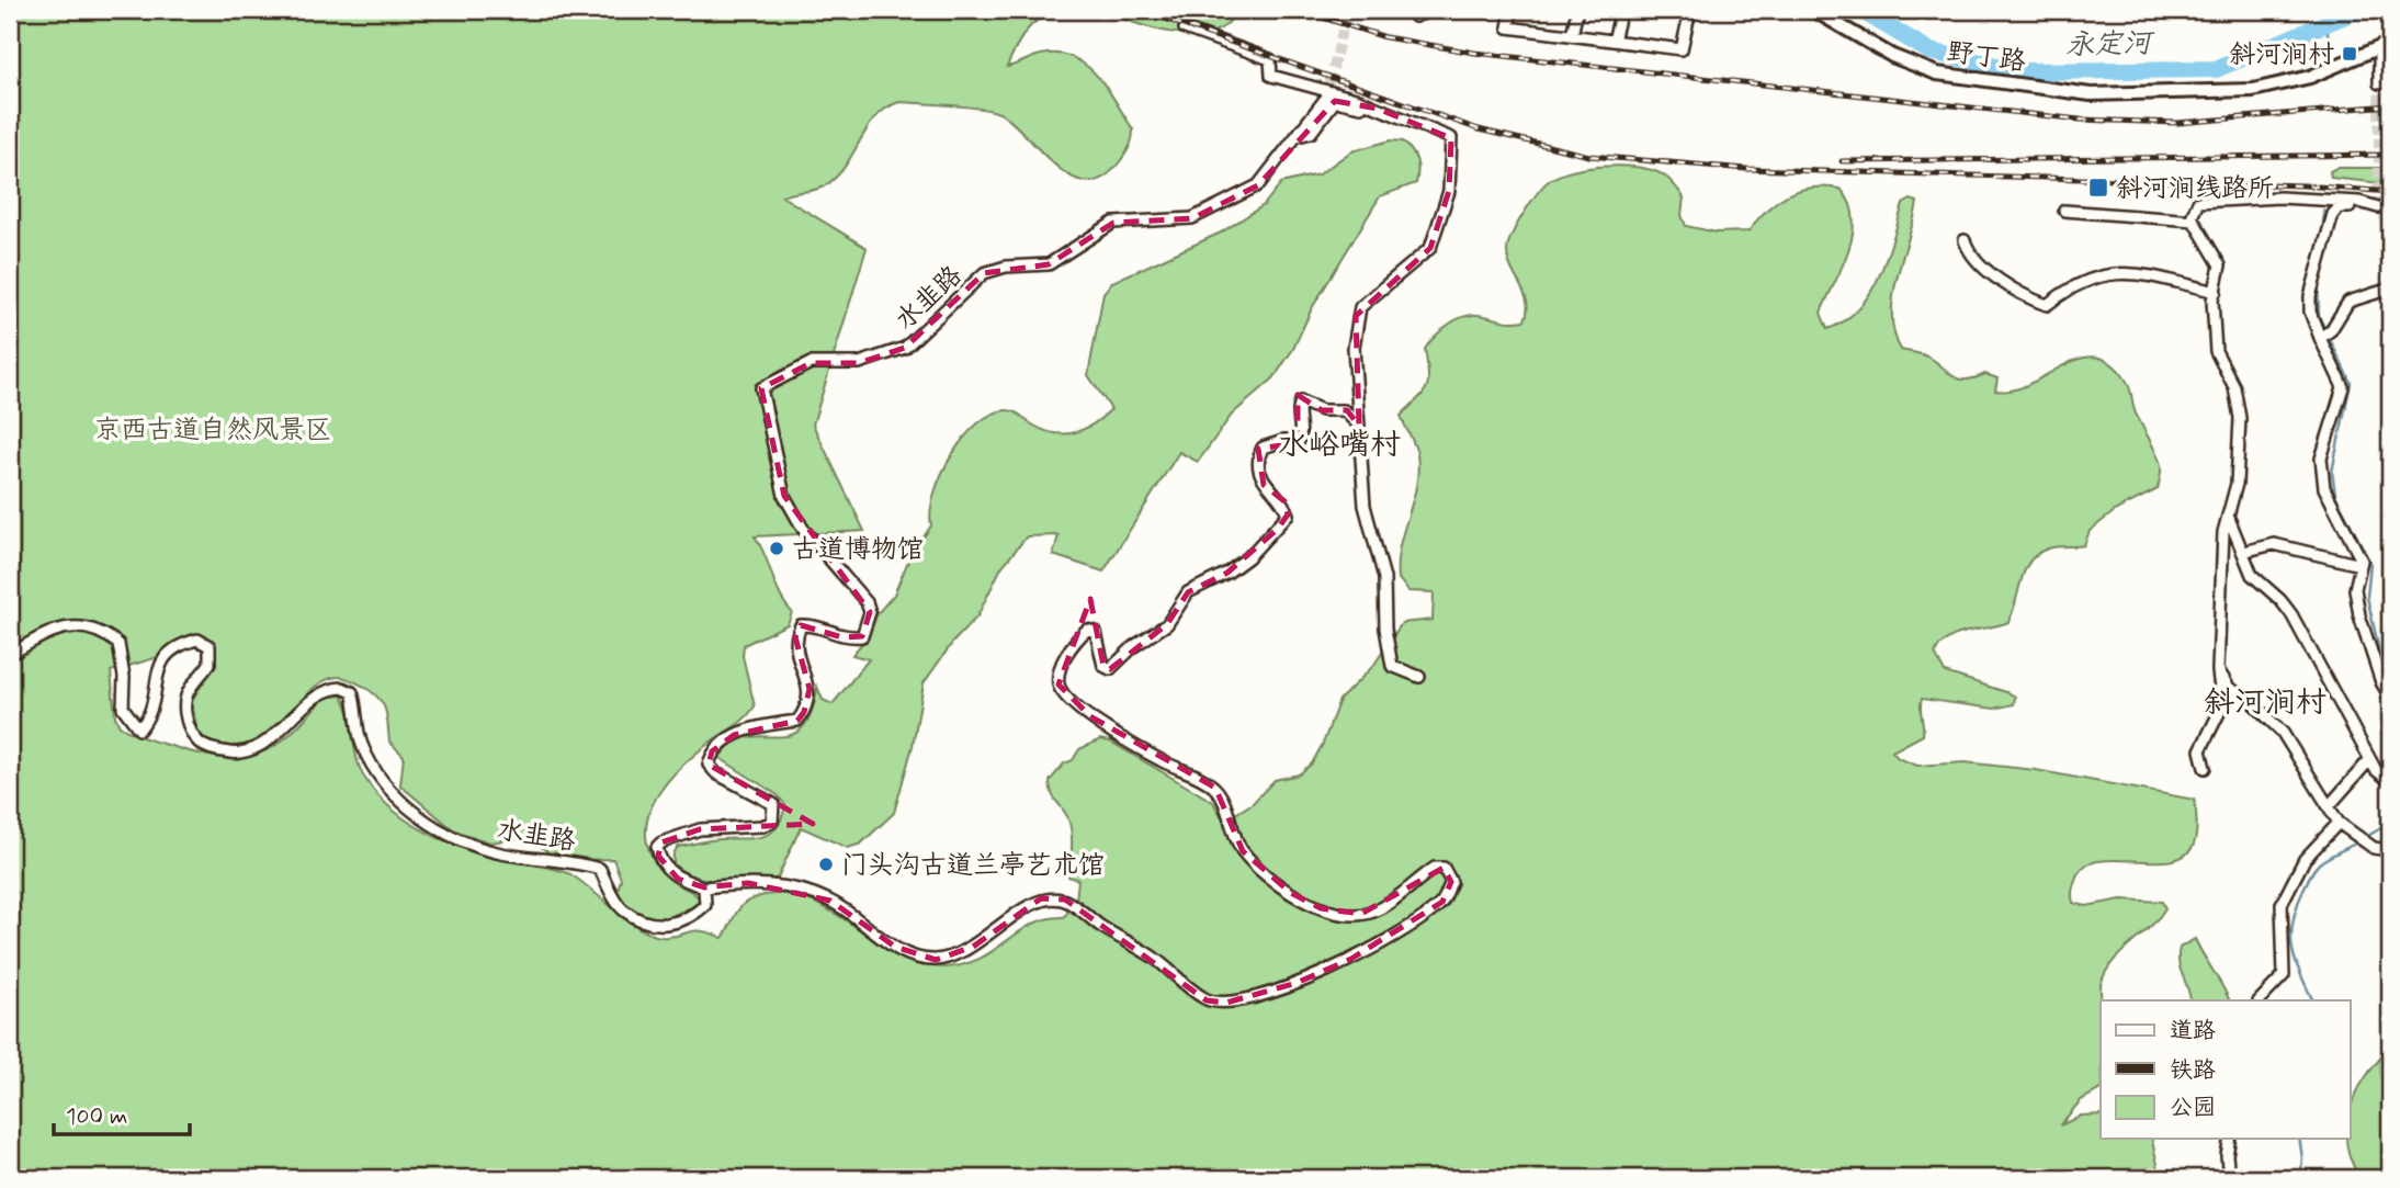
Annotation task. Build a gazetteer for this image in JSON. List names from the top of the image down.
{
  "streets": {
    "main road": ["野丁路"],
    "street": ["水韭路"]
  },
  "districts": ["水峪嘴村", "斜河涧村"],
  "water": ["永定河"],
  "parks": ["京西古道自然风景区"],
  "places": {
    "transit": ["斜河涧村", "斜河涧线路所"],
    "other": ["古道博物馆", "门头沟古道兰亭艺术馆"]
  },
  "legend": ["道路", "铁路", "公园"],
  "scale_bar": "100 m"
}
